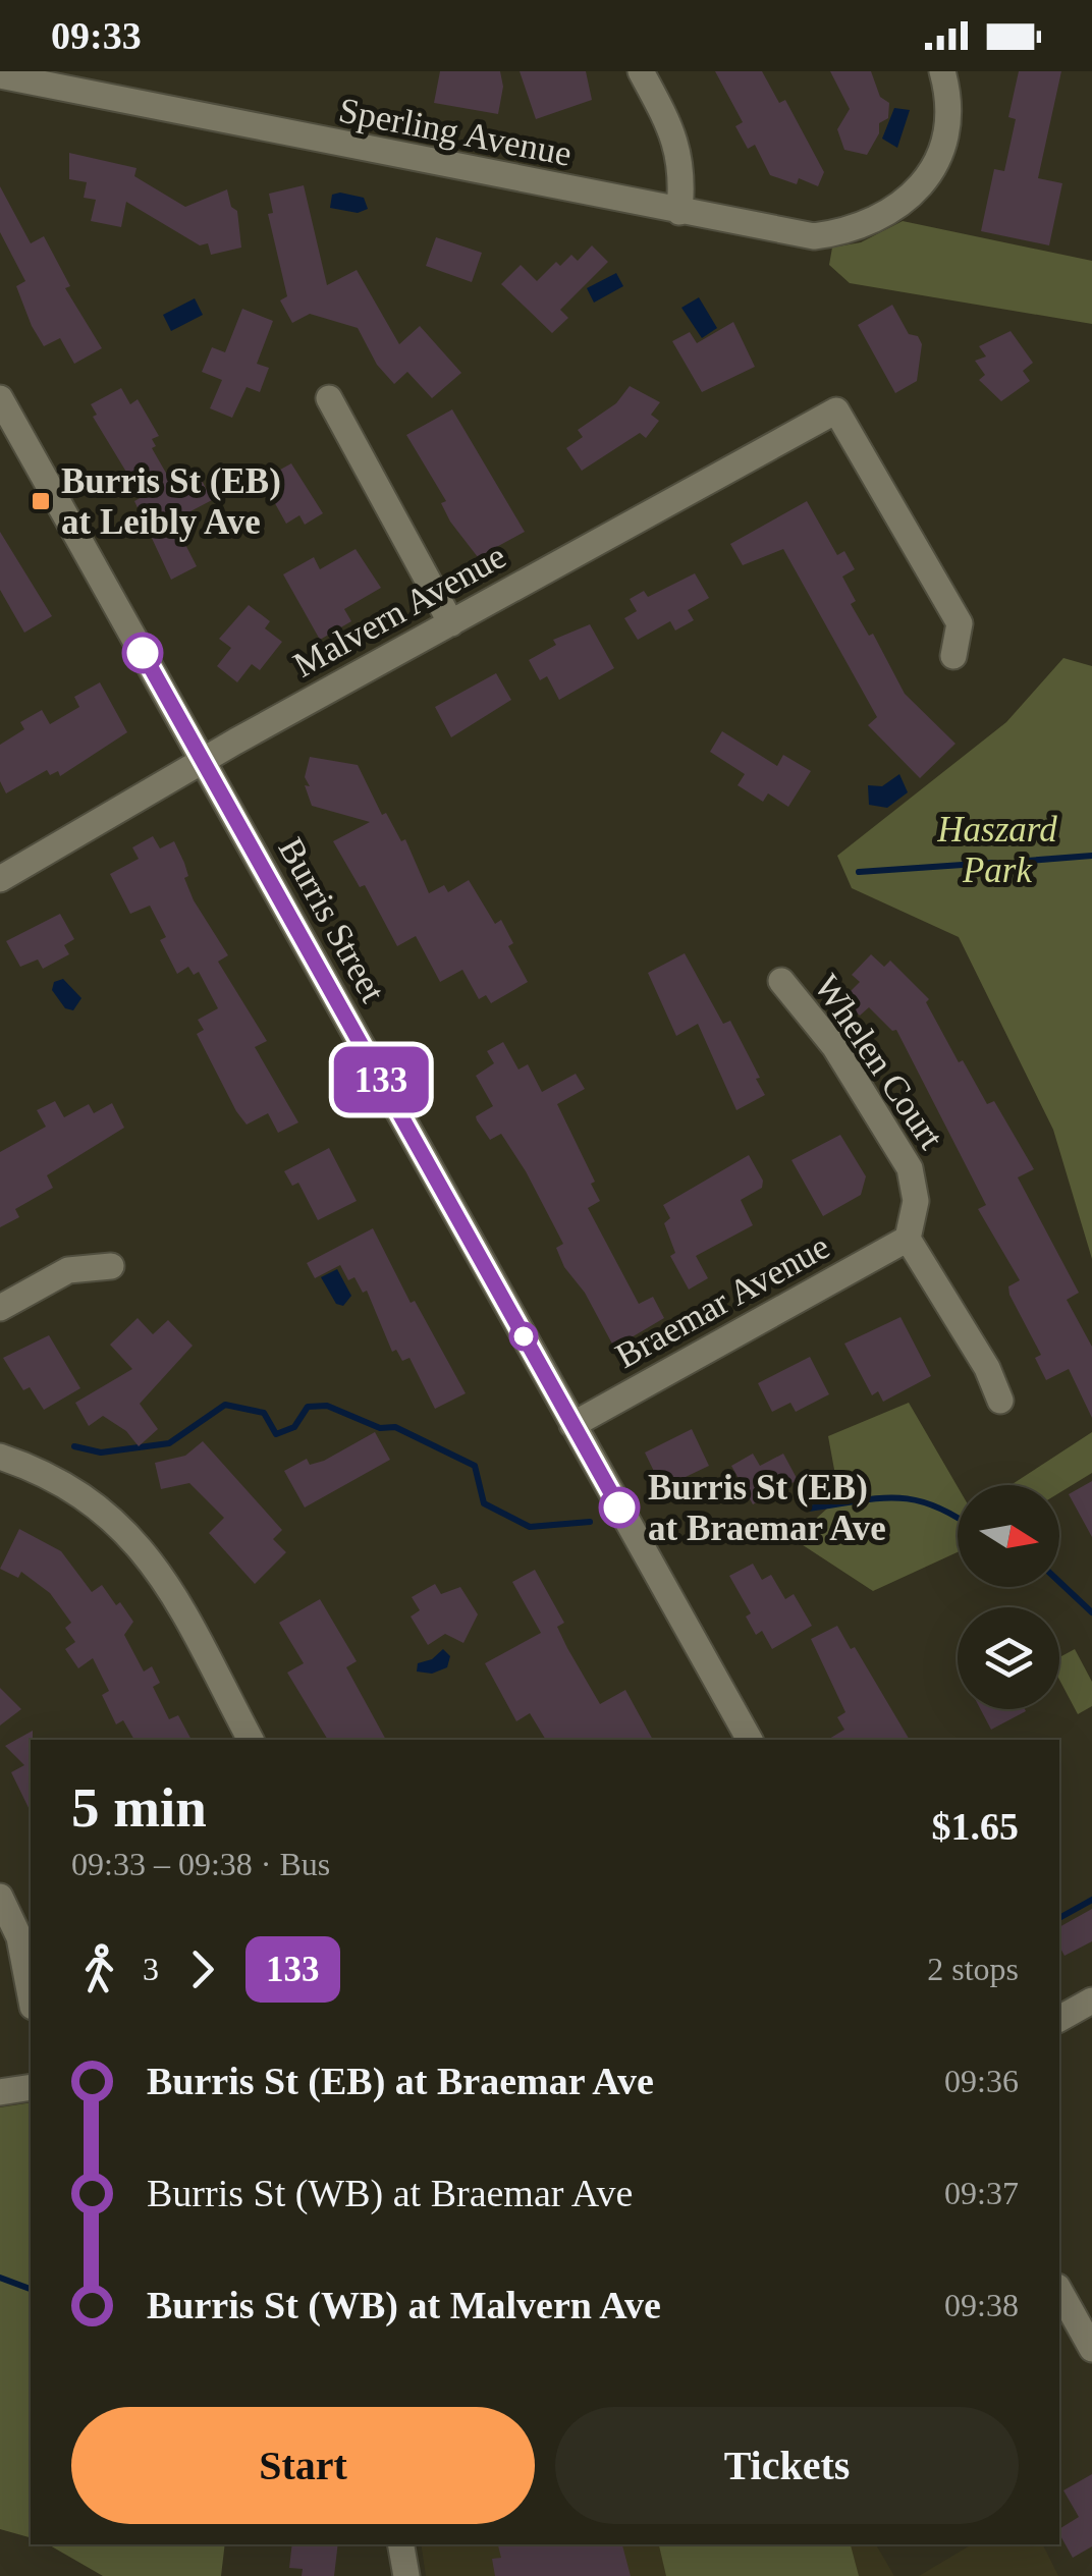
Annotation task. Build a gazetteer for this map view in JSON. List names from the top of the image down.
{
  "streets": {
    "street": [
      "Sperling Avenue",
      "Malvern Avenue",
      "Burris Street",
      "Whelen Court",
      "Braemar Avenue"
    ]
  },
  "crossings": [
    ["Malvern Avenue", "Burris Street"],
    ["Burris Street", "Braemar Avenue"],
    ["Whelen Court", "Braemar Avenue"]
  ],
  "parks": ["Haszard Park"],
  "places": {
    "transit": ["Burris St (EB) at Leibly Ave"],
    "other": ["Burris St (EB) at Braemar Ave"]
  },
  "lines": ["bus line 133"],
  "north": "right",
  "page": {
    "status": "09:33",
    "on_map": "133",
    "heading": ["5 min", "09:33 – 09:38 · Bus", "$1.65"],
    "legs": ["3", "133", "2 stops"],
    "list": [
      {
        "name": "Burris St (EB) at Braemar Ave",
        "value": "09:36"
      },
      {
        "name": "Burris St (WB) at Braemar Ave",
        "value": "09:37"
      },
      {
        "name": "Burris St (WB) at Malvern Ave",
        "value": "09:38"
      }
    ],
    "buttons": ["Start", "Tickets"]
  }
}
